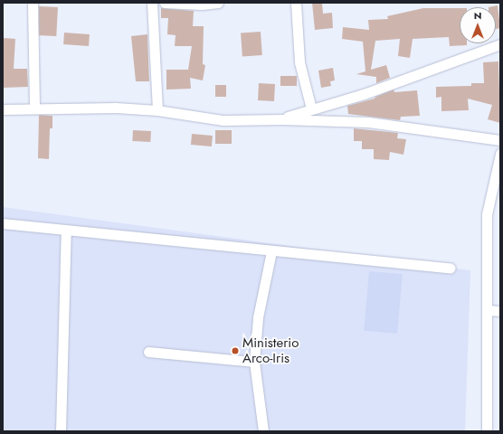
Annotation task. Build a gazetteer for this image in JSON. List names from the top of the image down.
{
  "places": ["Ministerio Arco-Iris"],
  "north": "top"
}
